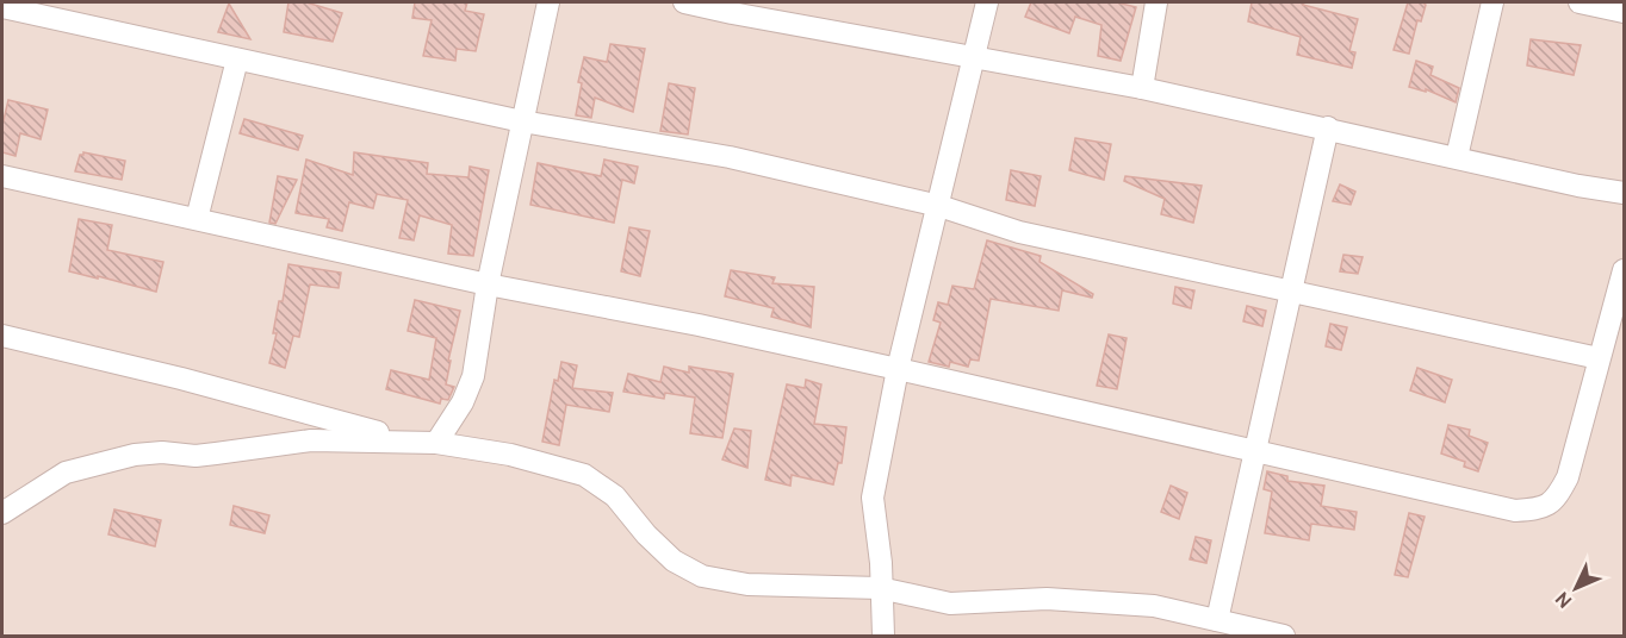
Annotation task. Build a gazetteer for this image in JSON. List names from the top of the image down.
{
  "north": "bottom left"
}
